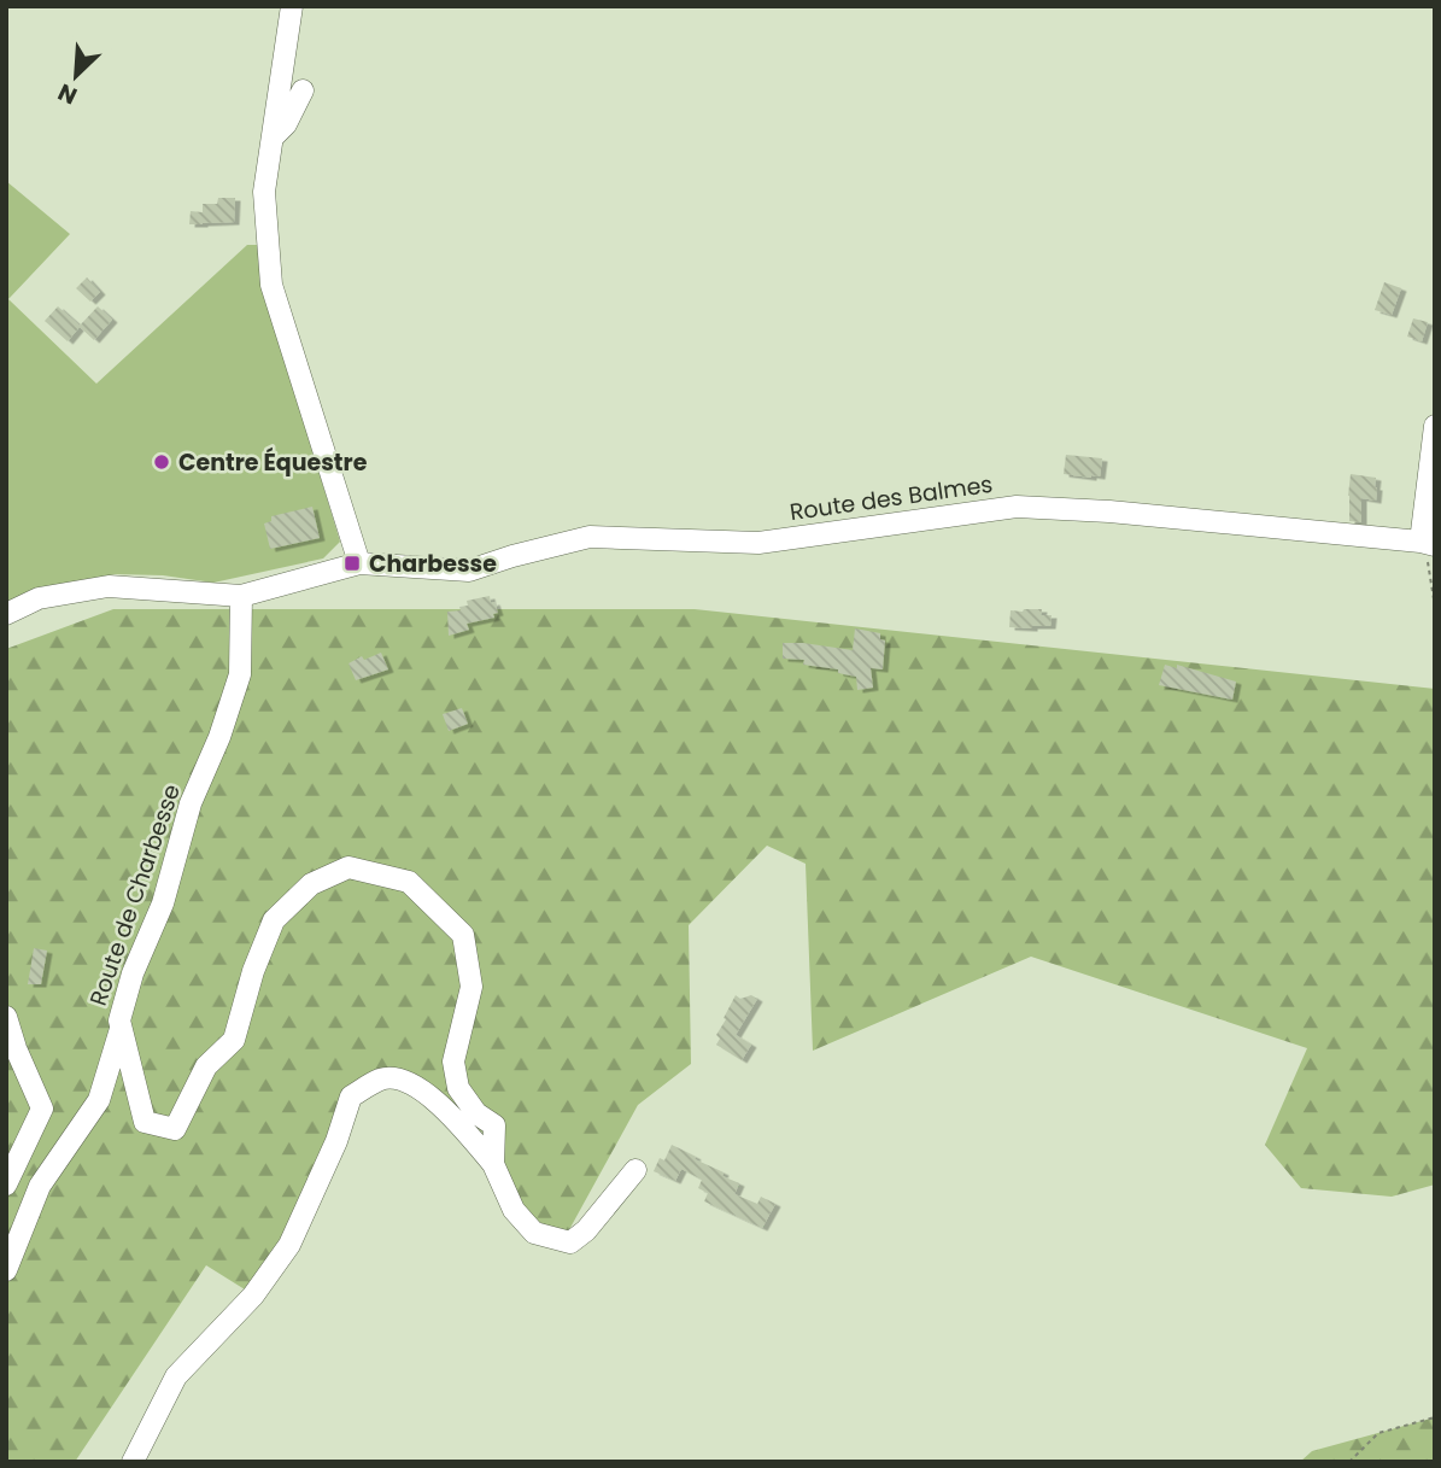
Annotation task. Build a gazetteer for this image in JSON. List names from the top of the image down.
{
  "streets": {
    "street": ["Route des Balmes", "Route de Charbesse"]
  },
  "crossings": [
    ["Route des Balmes", "Route de Charbesse"]
  ],
  "places": {
    "other": ["Centre Équestre"],
    "transit": ["Charbesse"]
  },
  "north": "bottom left"
}
